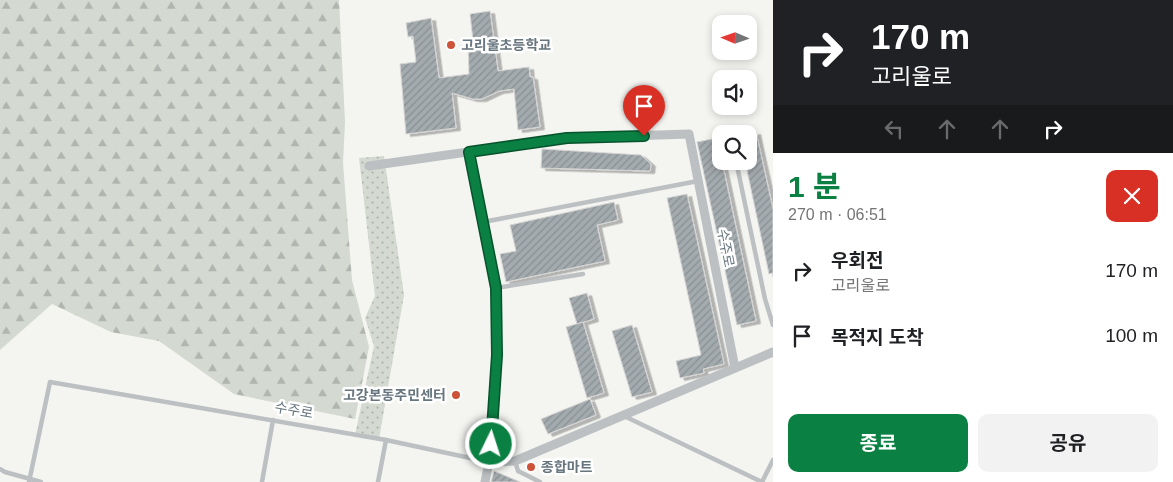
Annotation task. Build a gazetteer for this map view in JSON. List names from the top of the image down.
{
  "streets": {
    "street": ["수주로"]
  },
  "places": ["고리울초등학교", "고강본동주민센터", "종합마트"],
  "north": "left",
  "page": {
    "turn": ["170 m", "고리울로"],
    "heading": ["1 분", "270 m · 06:51"],
    "list": [
      {
        "name": "우회전",
        "note": "고리울로",
        "value": "170 m"
      },
      {
        "name": "목적지 도착",
        "value": "100 m"
      }
    ],
    "buttons": ["종료", "공유"]
  }
}
